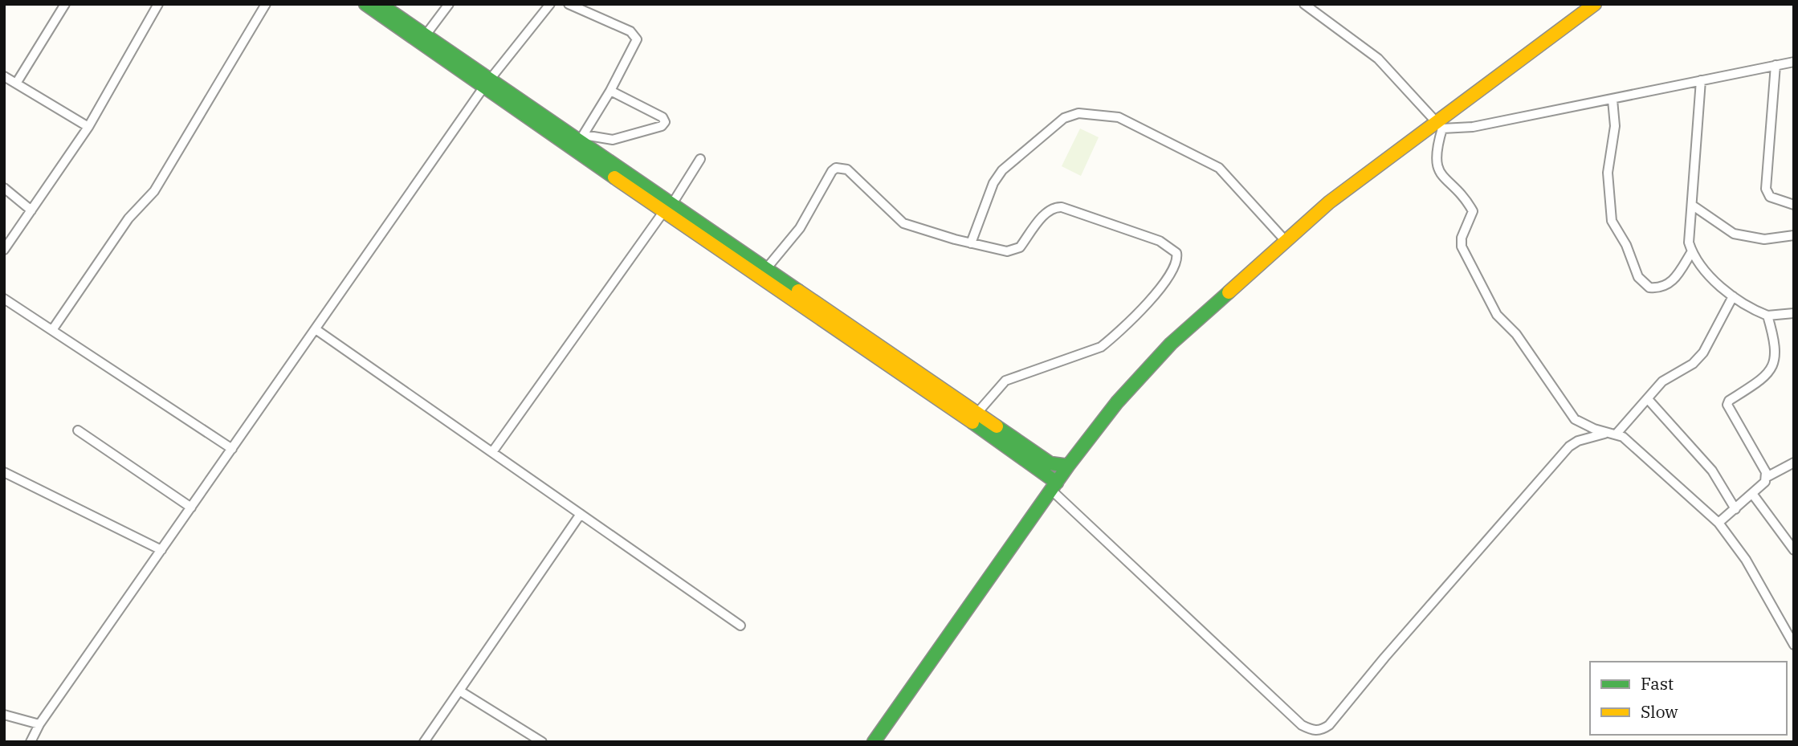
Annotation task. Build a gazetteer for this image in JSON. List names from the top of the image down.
{
  "legend": ["Fast", "Slow"]
}
